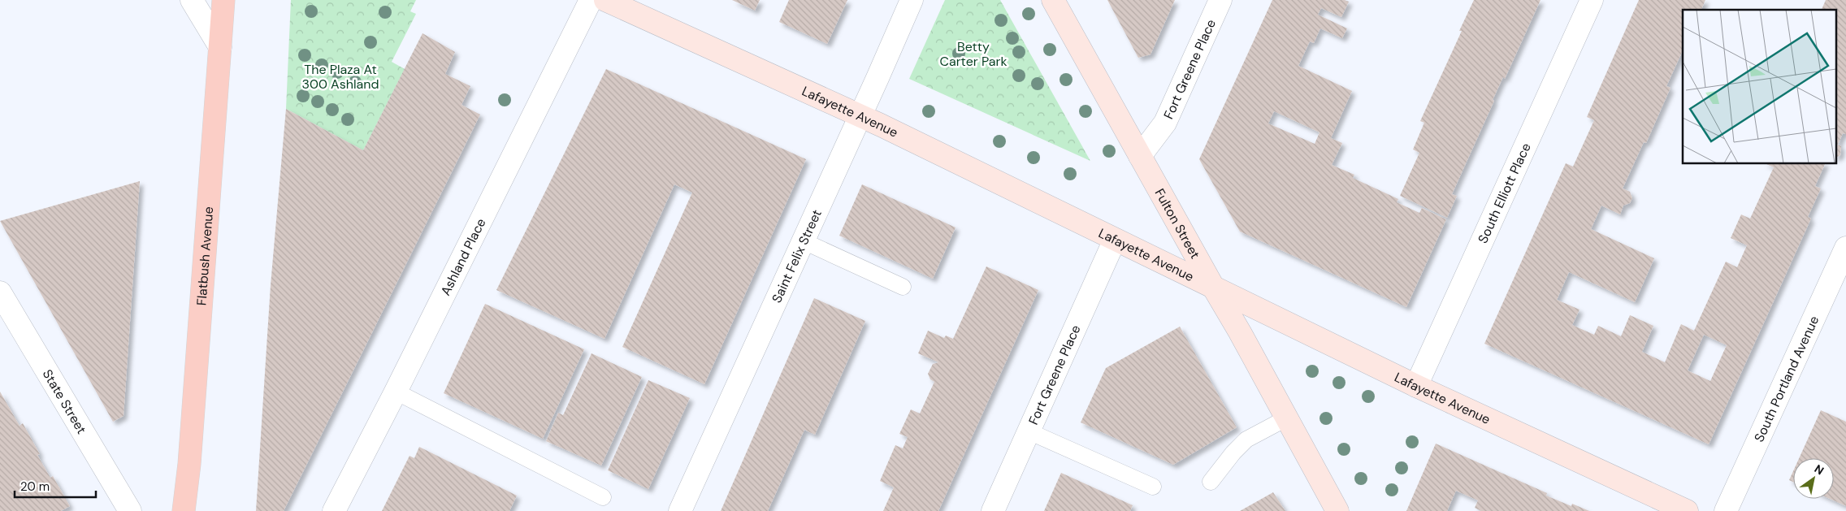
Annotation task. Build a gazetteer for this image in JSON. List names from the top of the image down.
{
  "streets": {
    "main road": ["Lafayette Avenue", "Fulton Street", "Flatbush Avenue"],
    "street": [
      "Fort Greene Place",
      "South Elliott Place",
      "Ashland Place",
      "Saint Felix Street",
      "South Portland Avenue",
      "State Street"
    ]
  },
  "crossings": [
    ["Fort Greene Place", "Lafayette Avenue"],
    ["Fort Greene Place", "Fulton Street"],
    ["Lafayette Avenue", "South Elliott Place"],
    ["Lafayette Avenue", "Fulton Street"],
    ["Lafayette Avenue", "Saint Felix Street"]
  ],
  "parks": ["Betty Carter Park", "The Plaza At 300 Ashland"],
  "scale_bar": "20 m",
  "north": "top right"
}
